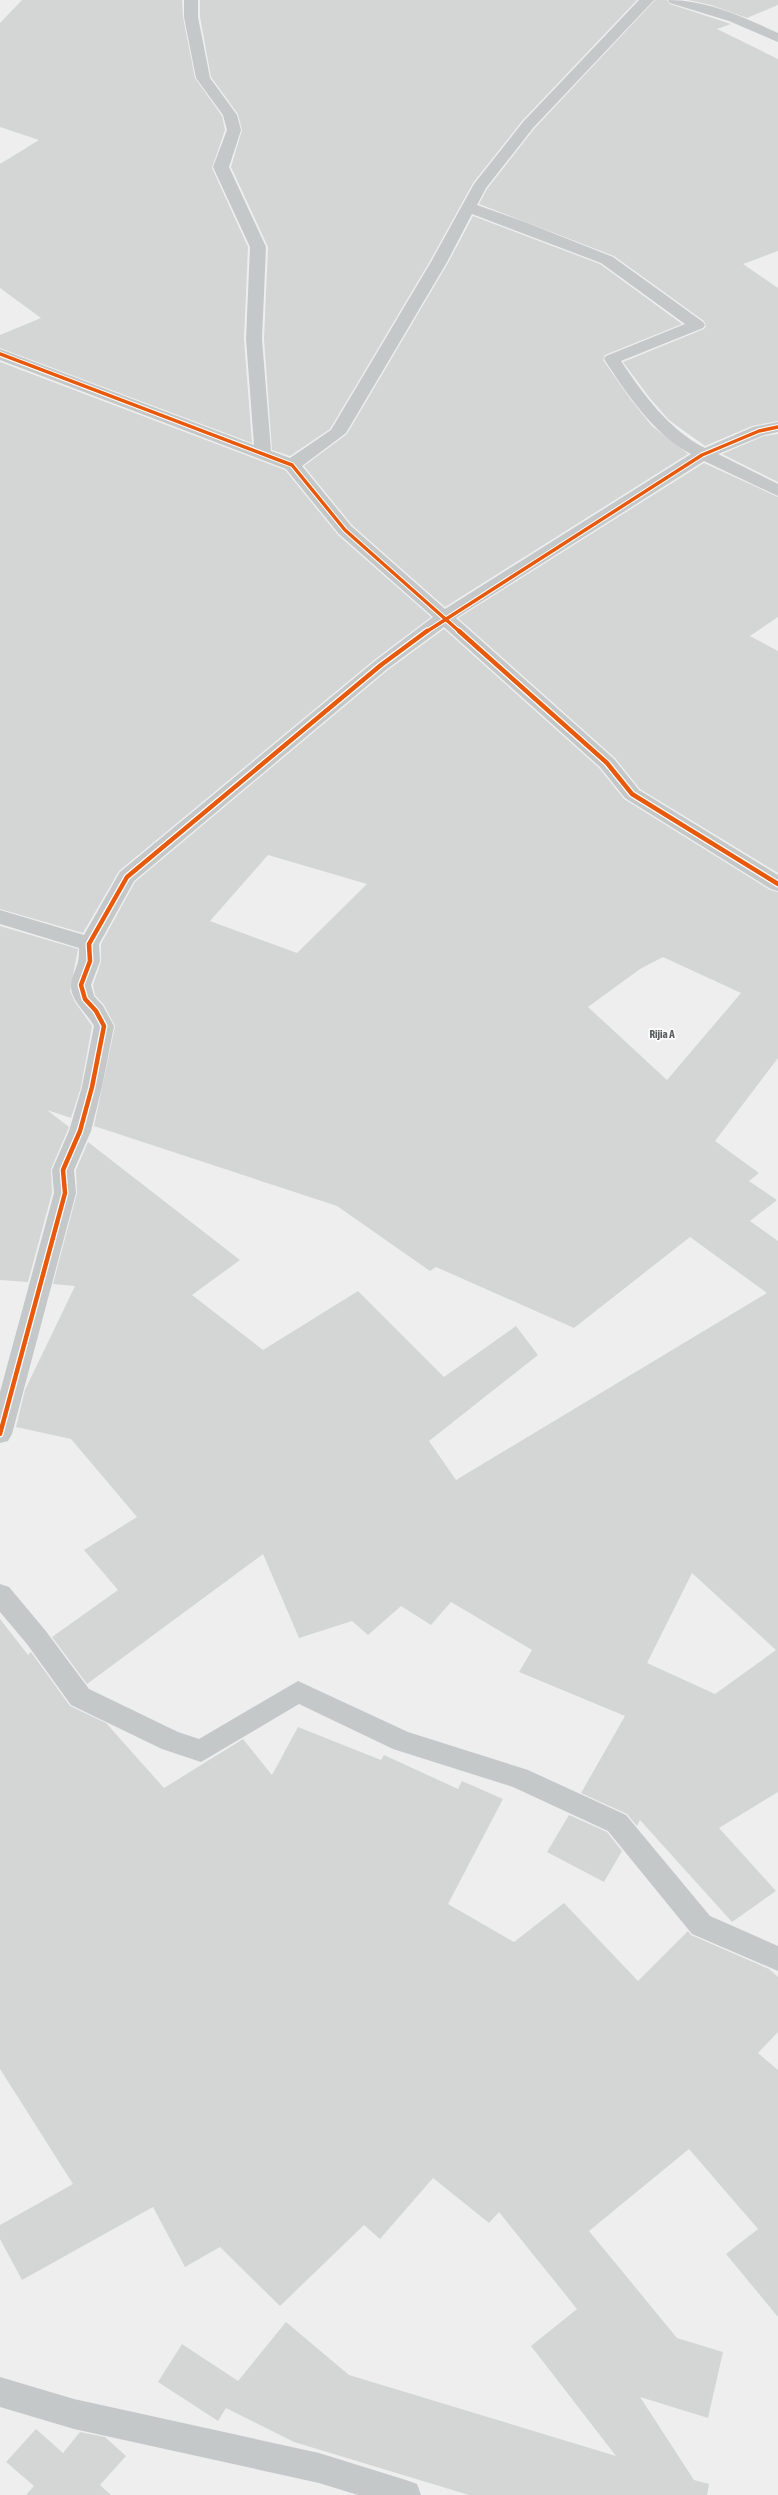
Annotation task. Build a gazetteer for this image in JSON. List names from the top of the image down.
{
  "districts": ["Rijia A"]
}
